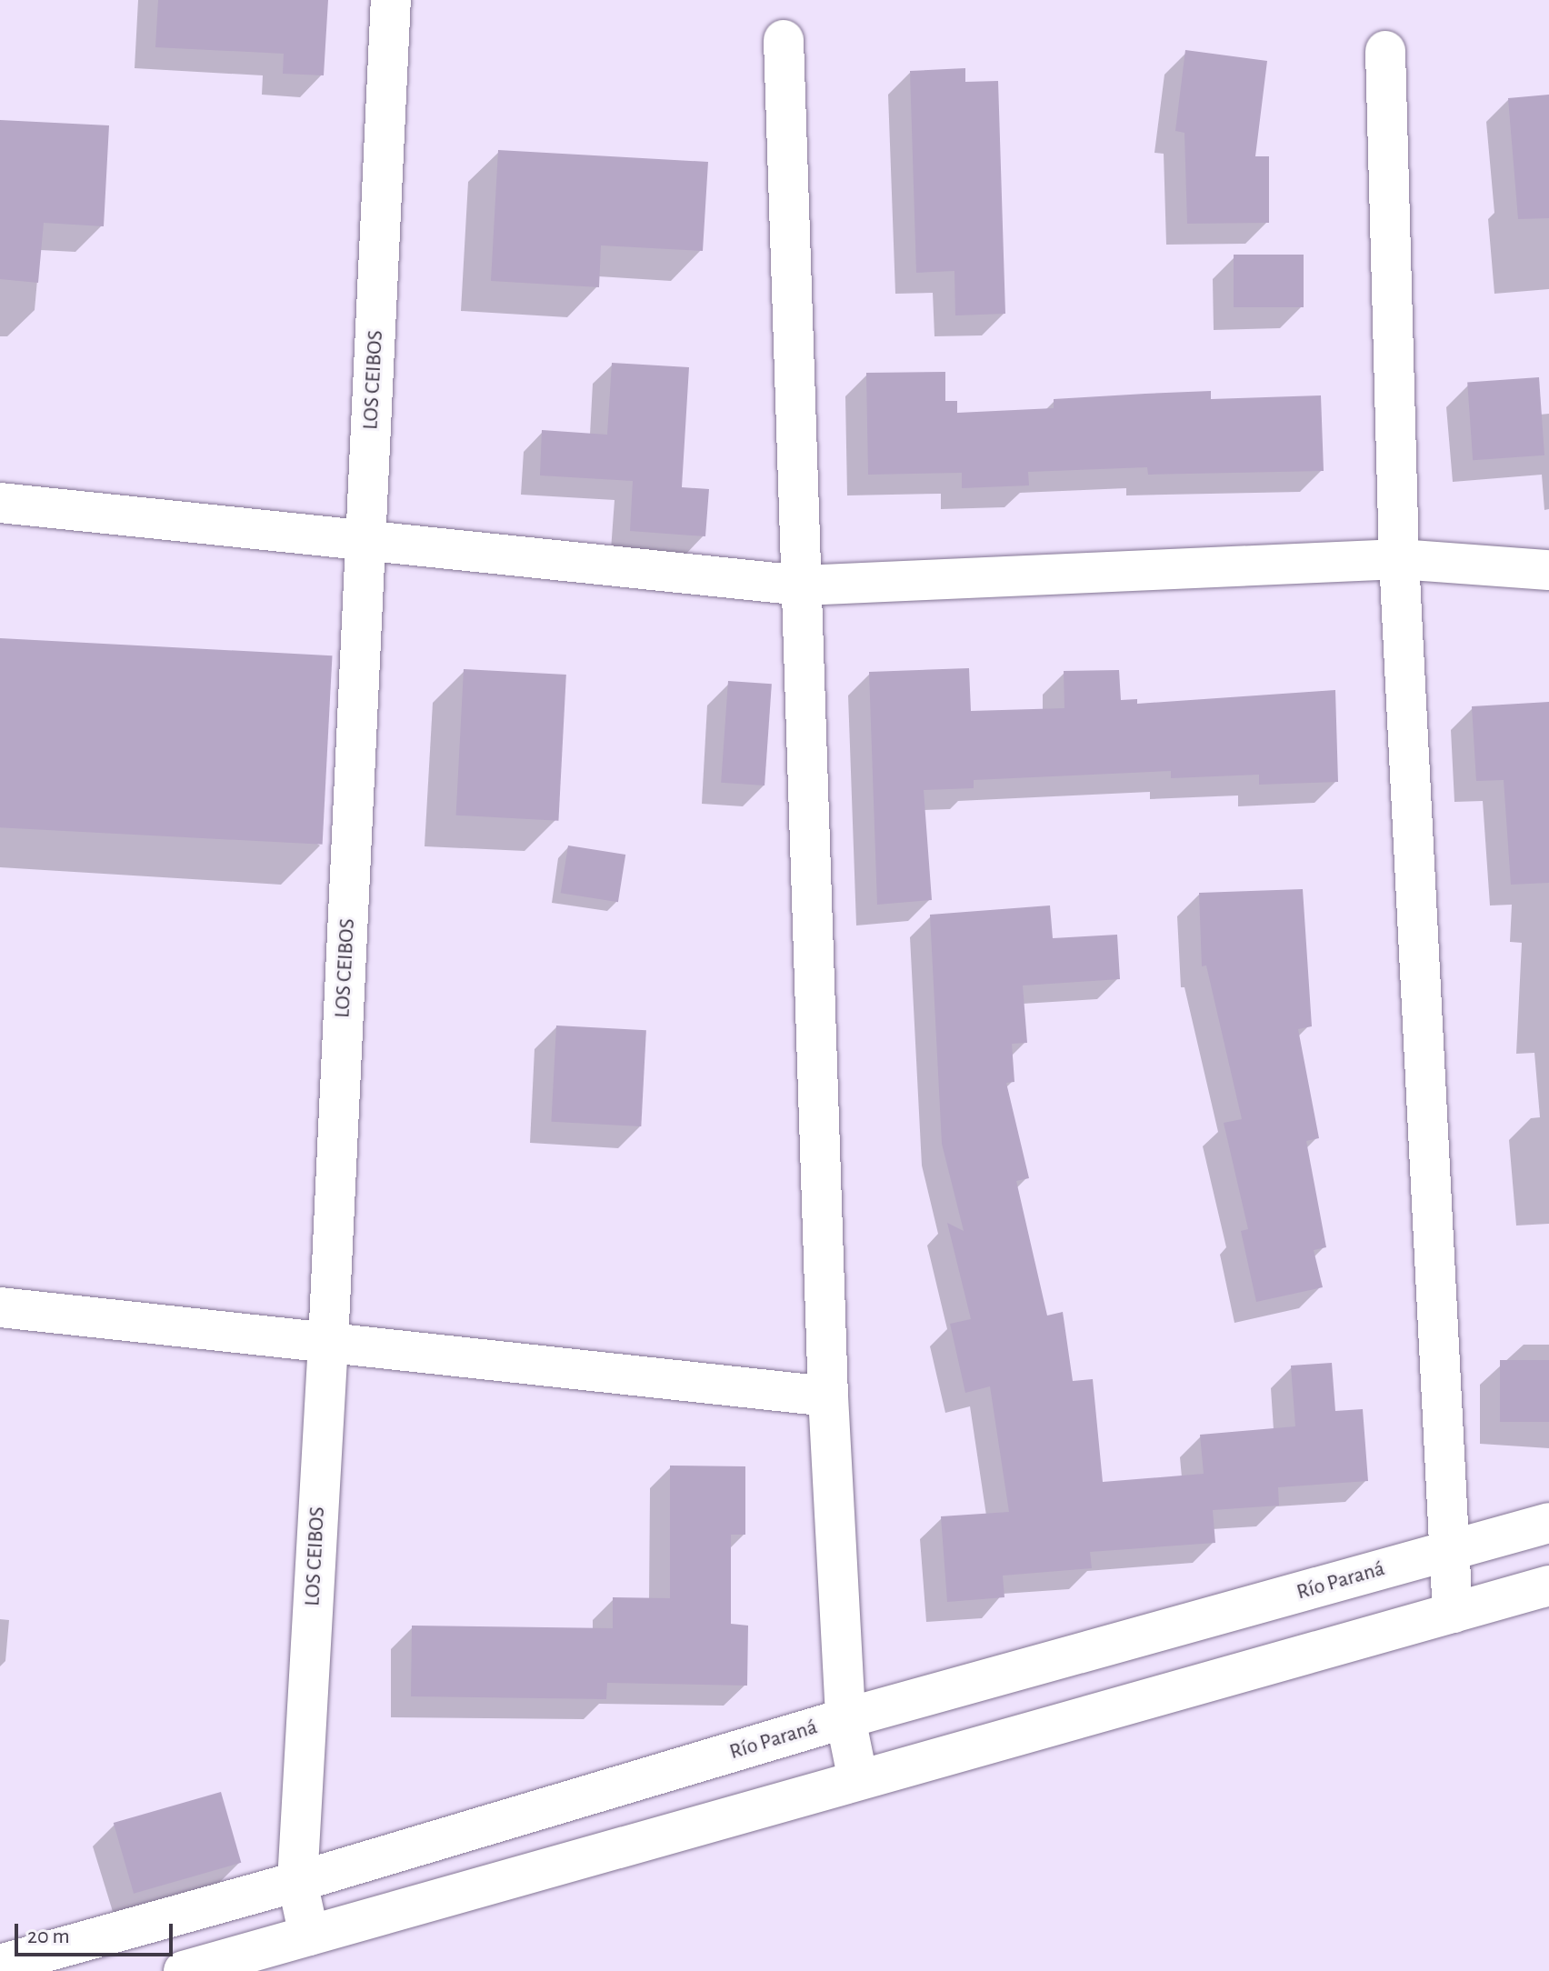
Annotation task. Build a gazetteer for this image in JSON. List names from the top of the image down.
{
  "streets": {
    "street": ["LOS CEIBOS", "Río Paraná"]
  },
  "crossings": [
    ["LOS CEIBOS", "Río Paraná"]
  ],
  "scale_bar": "20 m"
}
